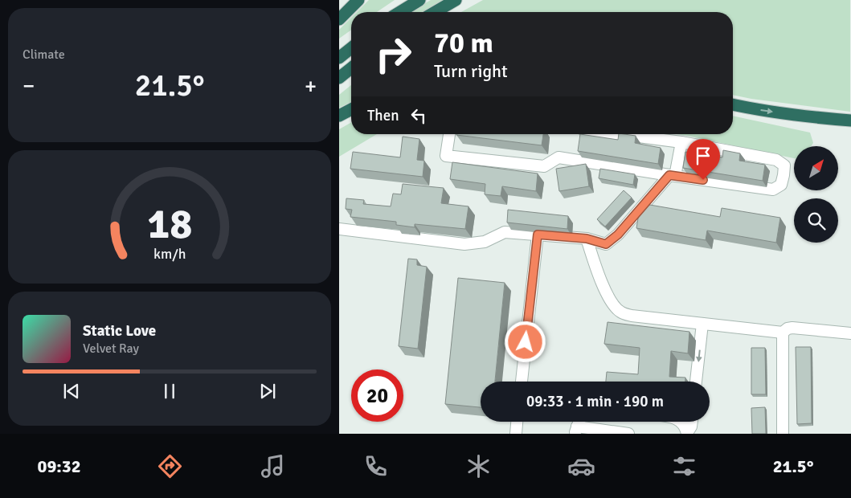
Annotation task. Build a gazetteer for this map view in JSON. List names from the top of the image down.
{
  "north": "top right",
  "page": {
    "tile": "Climate",
    "turn": ["70 m", "Turn right"],
    "heat": ["−", "21.5°", "+"],
    "then": "Then",
    "song": ["Static Love", "Velvet Ray"],
    "limit": "20",
    "trip": "09:33 · 1 min · 190 m",
    "tabs": ["09:32", "21.5°"],
    "gauge": ["18", "km/h"]
  }
}
